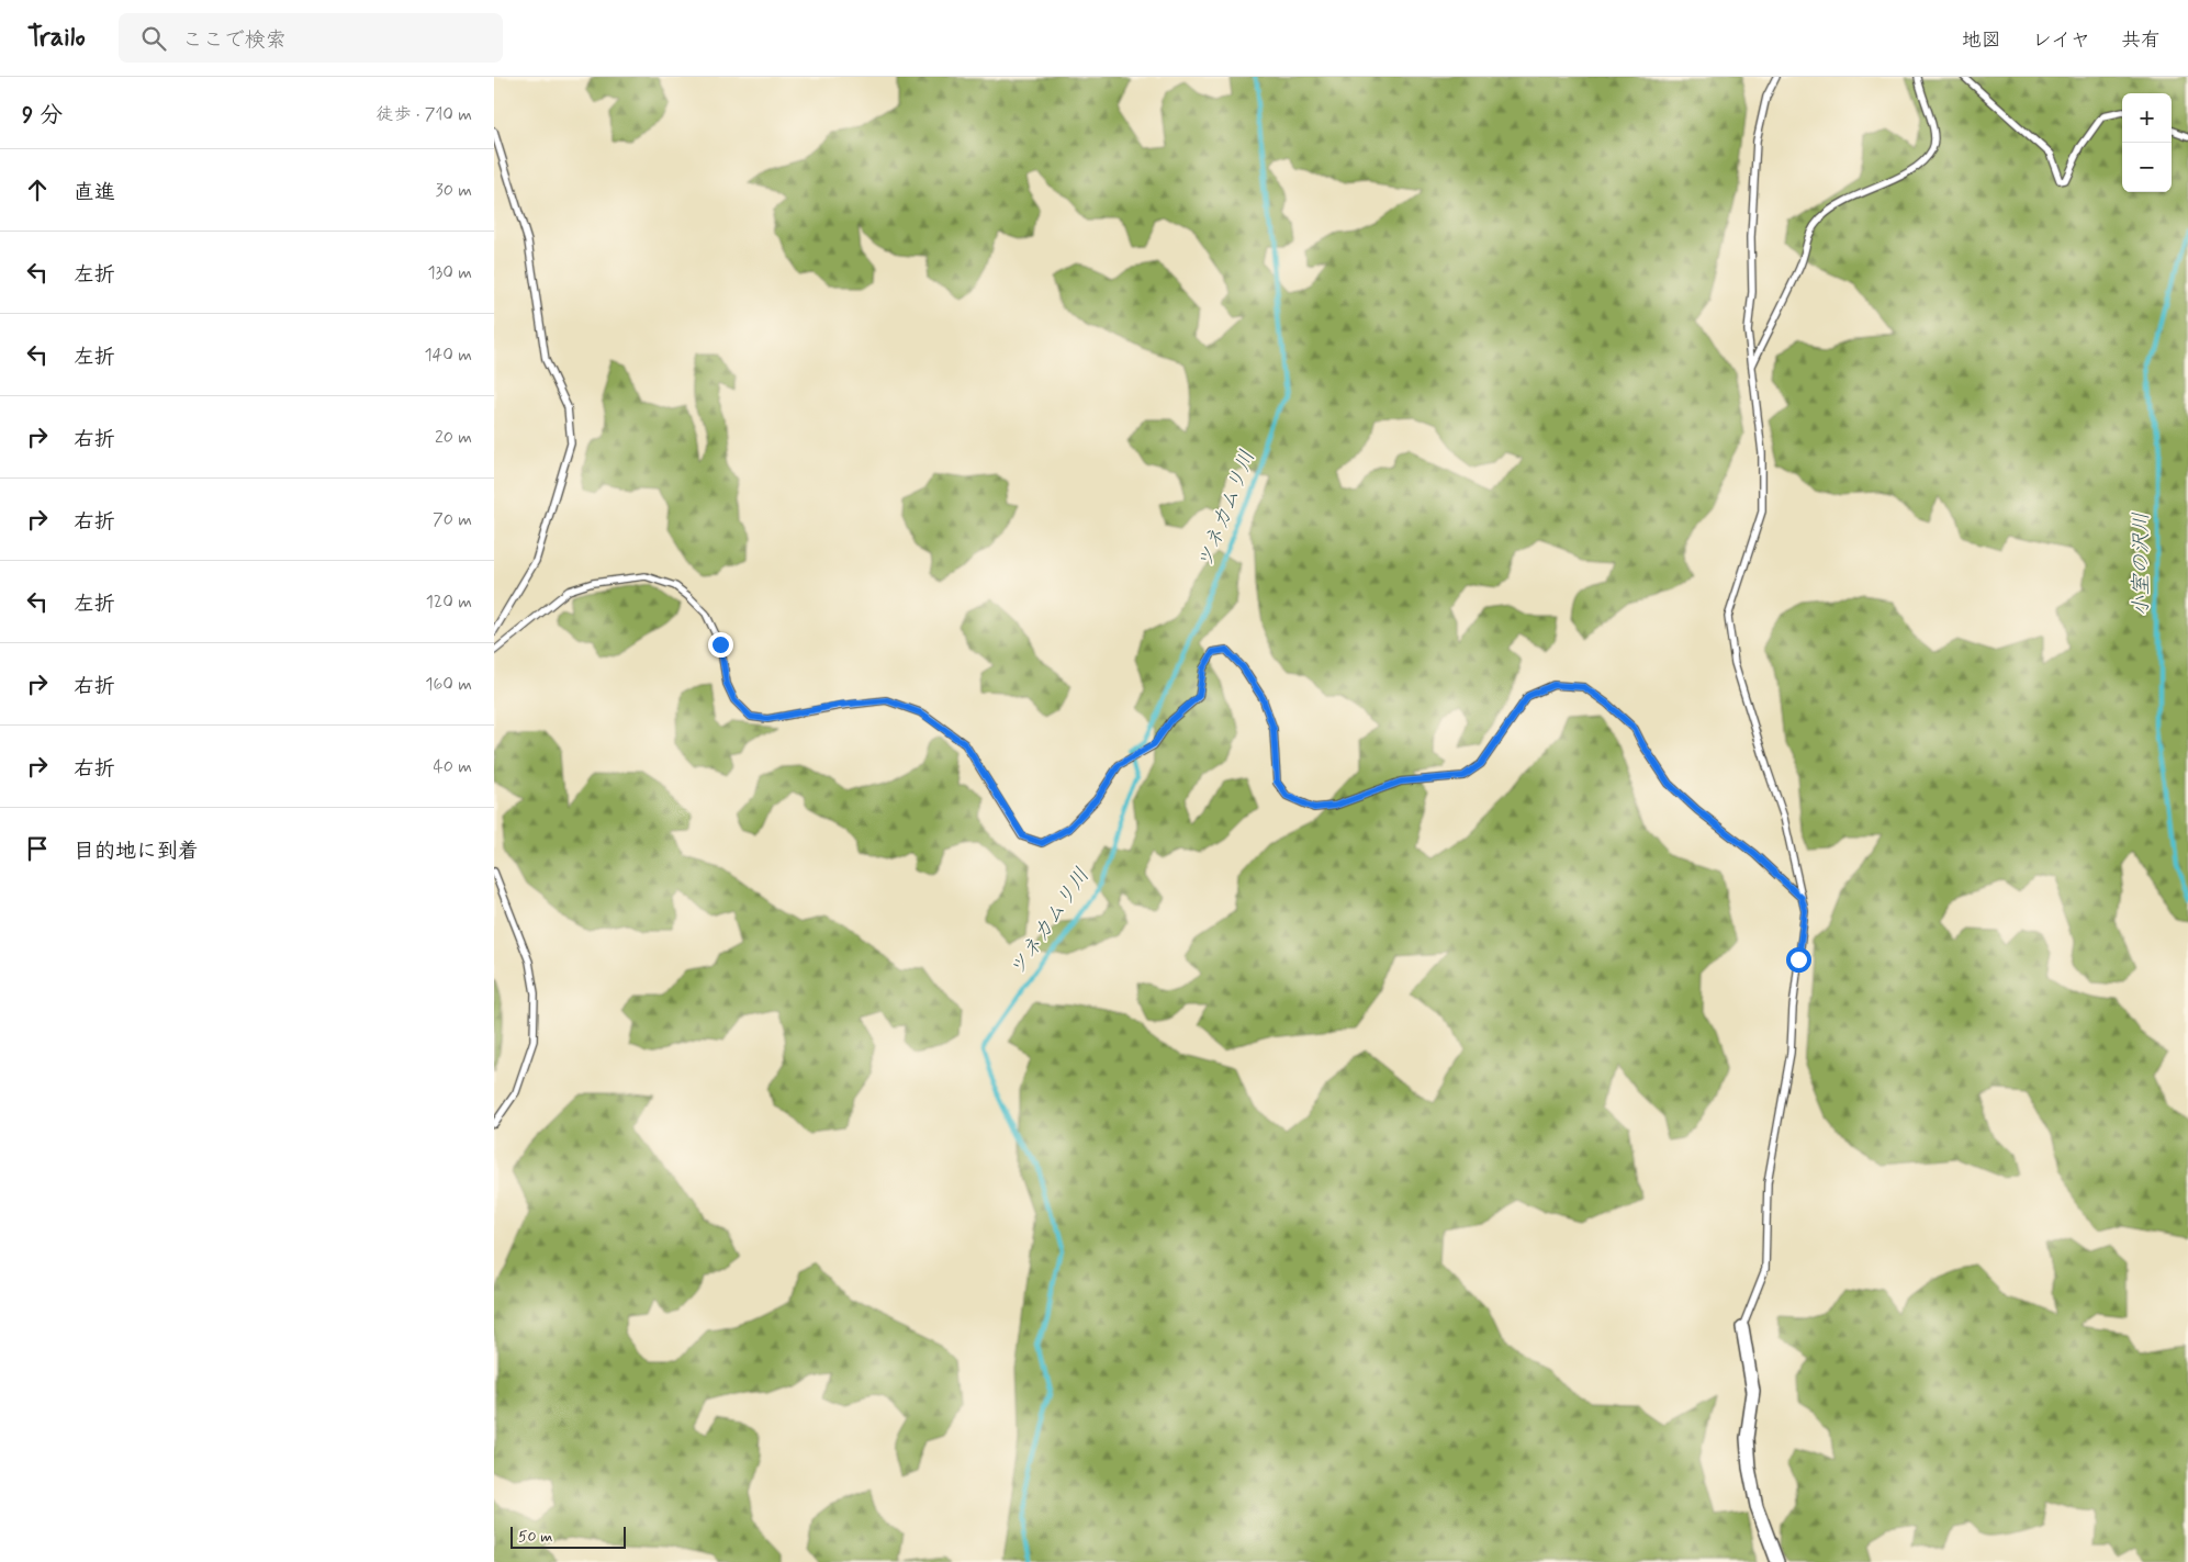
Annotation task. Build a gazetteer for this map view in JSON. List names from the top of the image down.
{
  "water": ["ツネカムリ川", "小室の沢川"],
  "scale_bar": "50 m",
  "page": {
    "header": "Trailo",
    "search": "ここで検索",
    "nav": ["地図", "レイヤ", "共有"],
    "heading": ["9 分", "徒歩 · 710 m"],
    "map_buttons": ["+", "−"],
    "list": [
      ["直進", "30 m"],
      ["左折", "130 m"],
      ["左折", "140 m"],
      ["右折", "20 m"],
      ["右折", "70 m"],
      ["左折", "120 m"],
      ["右折", "160 m"],
      ["右折", "40 m"],
      "目的地に到着"
    ],
    "scale": "50 m"
  }
}
